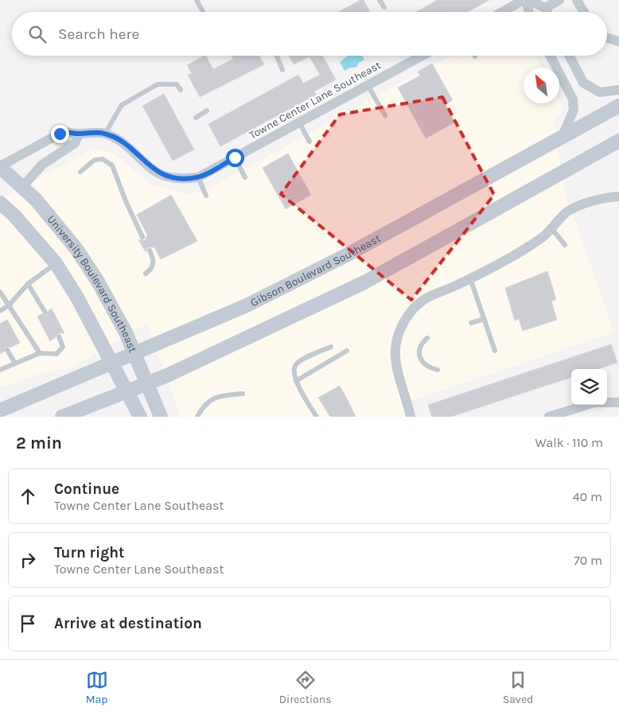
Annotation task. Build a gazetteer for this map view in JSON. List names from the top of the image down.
{
  "streets": {
    "main road": ["Gibson Boulevard Southeast", "University Boulevard Southeast"],
    "street": ["Towne Center Lane Southeast"]
  },
  "crossings": [
    ["Towne Center Lane Southeast", "University Boulevard Southeast"],
    ["Gibson Boulevard Southeast", "University Boulevard Southeast"]
  ],
  "north": "top left",
  "page": {
    "search": "Search here",
    "heading": ["2 min", "Walk · 110 m"],
    "list": [
      ["Continue", "Towne Center Lane Southeast", "40 m"],
      ["Turn right", "Towne Center Lane Southeast", "70 m"],
      "Arrive at destination"
    ],
    "nav": ["Map", "Directions", "Saved"]
  }
}
